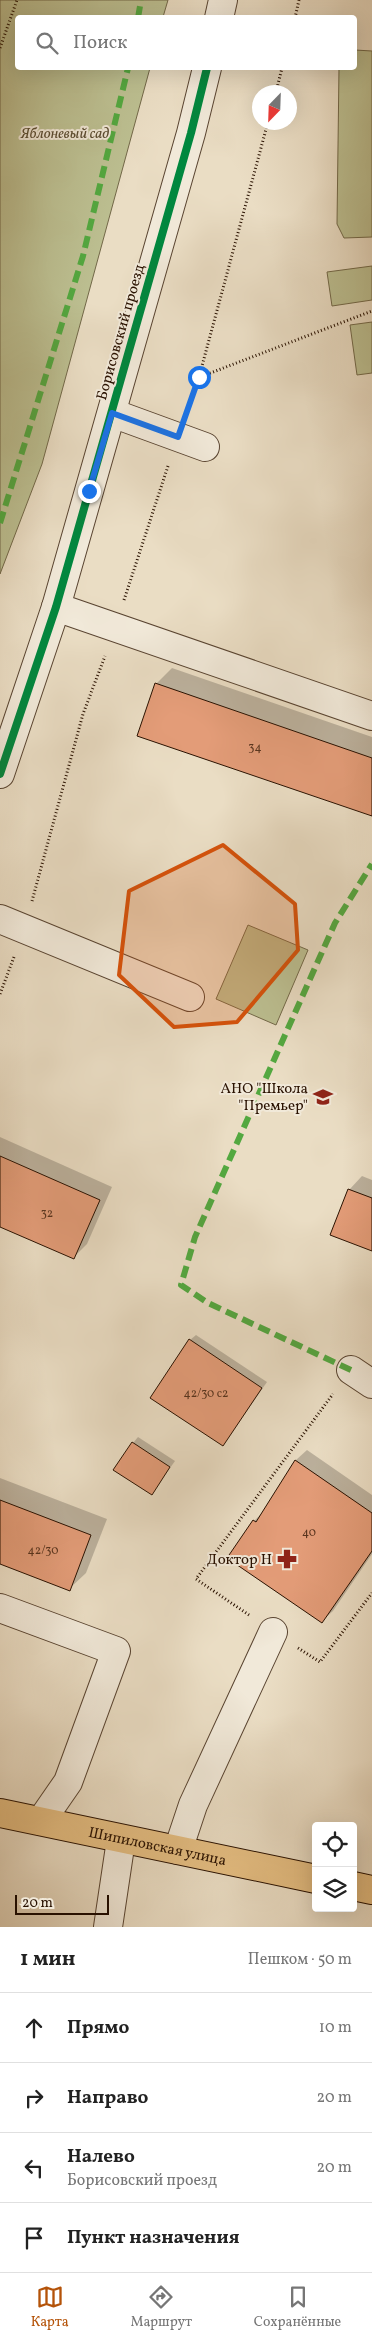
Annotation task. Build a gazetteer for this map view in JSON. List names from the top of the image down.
{
  "streets": {
    "main road": ["Шипиловская улица"],
    "street": ["Борисовский проезд"]
  },
  "parks": ["Яблоневый сад"],
  "places": {
    "school or university": ["АНО \"Школа \"Премьер\""],
    "pharmacy": ["Доктор Н"]
  },
  "house_numbers": [
    "34",
    "32",
    "42/30 с2",
    "40",
    "42/30"
  ],
  "scale_bar": "20 m",
  "north": "bottom left",
  "page": {
    "search": "Поиск",
    "scale": "20 m",
    "heading": ["1 мин", "Пешком · 50 m"],
    "list": [
      ["Прямо", "10 m"],
      ["Направо", "20 m"],
      ["Налево", "Борисовский проезд", "20 m"],
      "Пункт назначения"
    ],
    "nav": ["Карта", "Маршрут", "Сохранённые"]
  }
}
